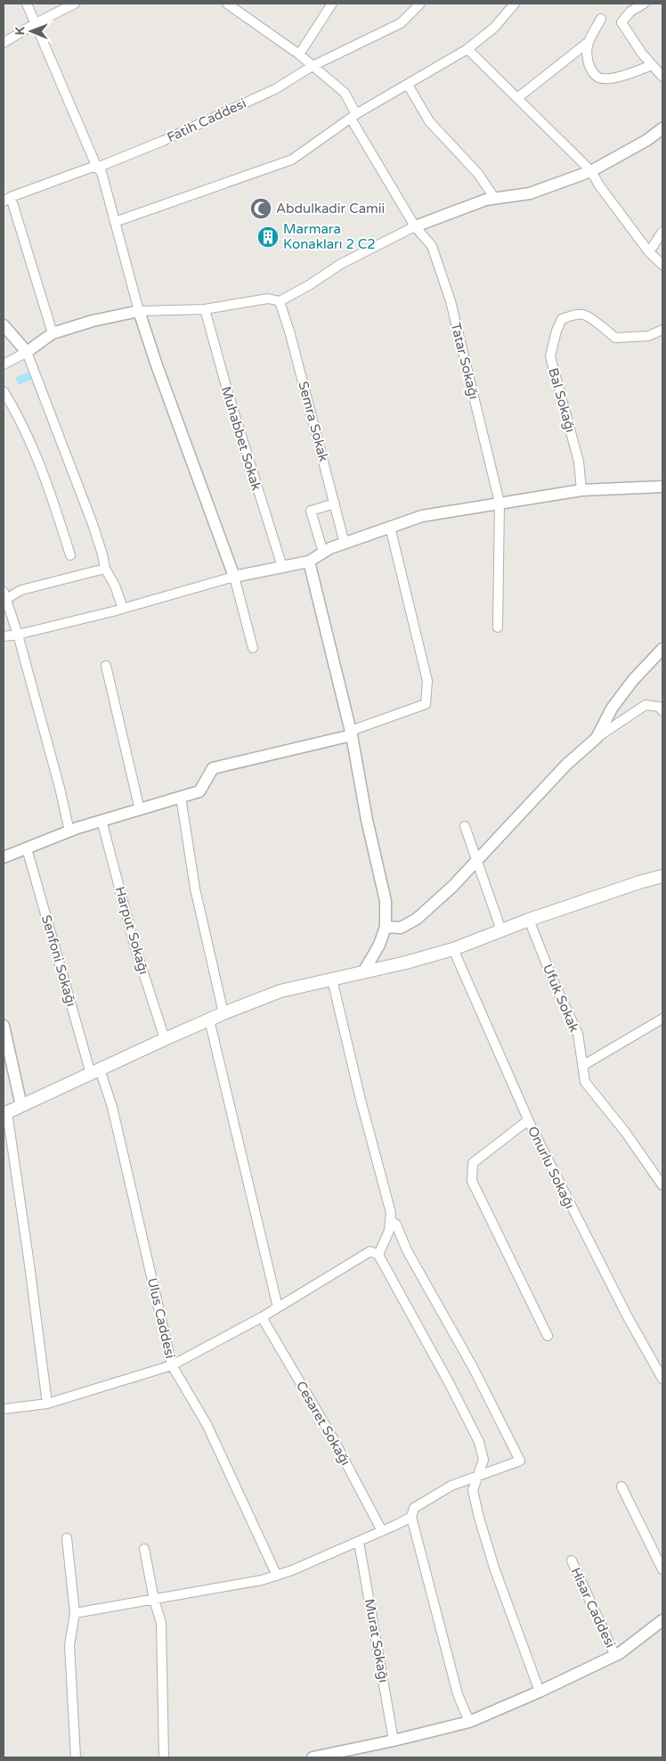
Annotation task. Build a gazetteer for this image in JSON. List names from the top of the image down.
{
  "streets": {
    "street": [
      "Fatih Caddesi",
      "Tatar Sokağı",
      "Bal Sokağı",
      "Semra Sokak",
      "Muhabbet Sokak",
      "Harput Sokağı",
      "Senfoni Sokağı",
      "Ufuk Sokak",
      "Onurlu Sokağı",
      "Ulus Caddesi",
      "Cesaret Sokağı",
      "Hisar Caddesi",
      "Murat Sokağı"
    ]
  },
  "crossings": [
    ["Fatih Caddesi", "Tatar Sokağı"],
    ["Senfoni Sokağı", "Ulus Caddesi"]
  ],
  "places": {
    "mosque": ["Abdulkadir Camii"],
    "building": ["Marmara Konakları 2 C2"]
  },
  "north": "left"
}
